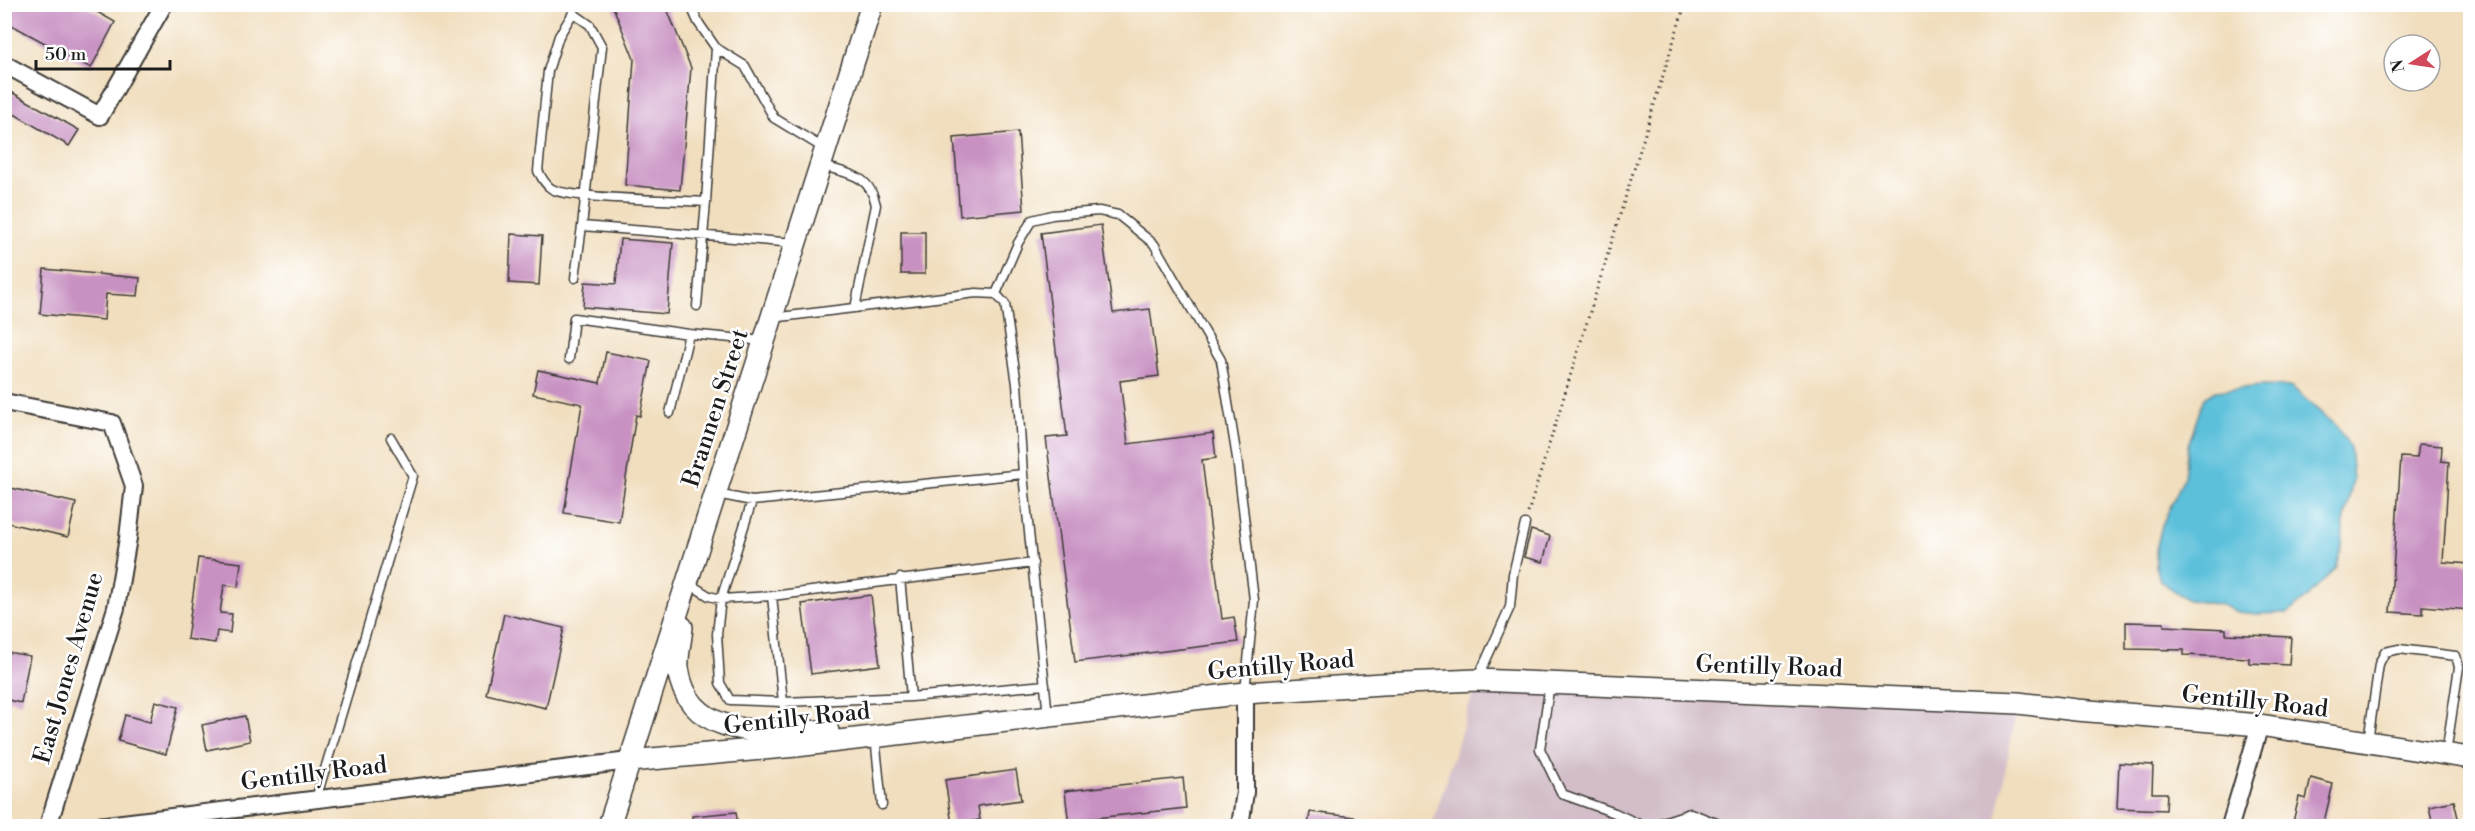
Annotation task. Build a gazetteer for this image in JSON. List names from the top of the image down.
{
  "streets": {
    "street": ["Brannen Street", "Gentilly Road", "East Jones Avenue"]
  },
  "crossings": [
    ["Brannen Street", "Gentilly Road"]
  ],
  "scale_bar": "50 m",
  "north": "left"
}
